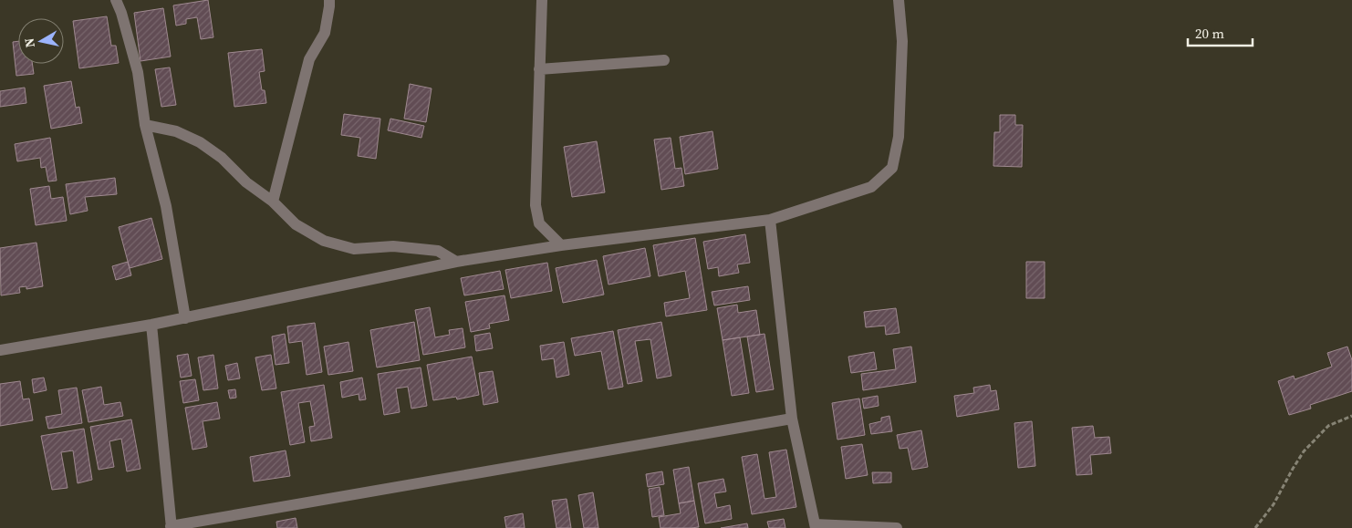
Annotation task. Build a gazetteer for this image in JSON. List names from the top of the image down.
{
  "scale_bar": "20 m",
  "north": "left"
}
